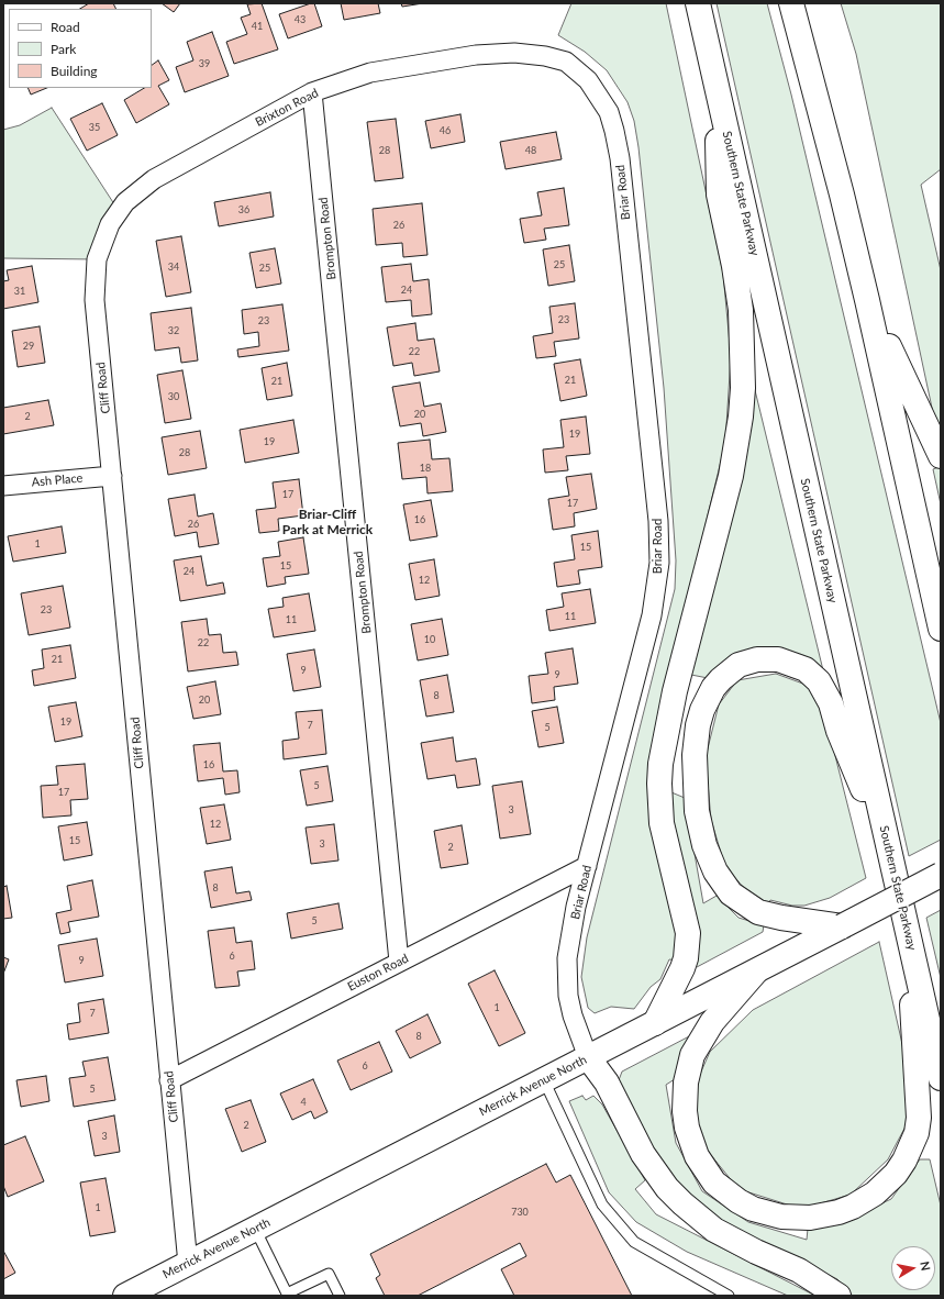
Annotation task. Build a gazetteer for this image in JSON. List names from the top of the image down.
{
  "streets": {
    "main road": ["Southern State Parkway", "Merrick Avenue North"],
    "street": [
      "Brixton Road",
      "Briar Road",
      "Brompton Road",
      "Cliff Road",
      "Ash Place",
      "Euston Road"
    ]
  },
  "crossings": [
    ["Brixton Road", "Briar Road"],
    ["Brixton Road", "Brompton Road"],
    ["Brixton Road", "Cliff Road"],
    ["Briar Road", "Euston Road"],
    ["Briar Road", "Merrick Avenue North"],
    ["Brompton Road", "Euston Road"],
    ["Cliff Road", "Ash Place"],
    ["Cliff Road", "Euston Road"],
    ["Cliff Road", "Merrick Avenue North"]
  ],
  "districts": ["Briar-Cliff Park at Merrick"],
  "house_numbers": [
    "43",
    "41",
    "39",
    "35",
    "46",
    "28",
    "48",
    "36",
    "26",
    "25",
    "34",
    "25",
    "24",
    "31",
    "23",
    "23",
    "32",
    "29",
    "22",
    "21",
    "21",
    "30",
    "20",
    "2",
    "19",
    "19",
    "28",
    "18",
    "17",
    "17",
    "16",
    "26",
    "1",
    "15",
    "15",
    "24",
    "12",
    "23",
    "11",
    "11",
    "10",
    "22",
    "21",
    "9",
    "9",
    "8",
    "20",
    "19",
    "7",
    "5",
    "16",
    "5",
    "17",
    "3",
    "12",
    "15",
    "3",
    "2",
    "8",
    "5",
    "6",
    "9",
    "1",
    "7",
    "8",
    "6",
    "5",
    "4",
    "2",
    "3",
    "1",
    "730"
  ],
  "legend": ["Road", "Park", "Building"],
  "north": "right"
}
